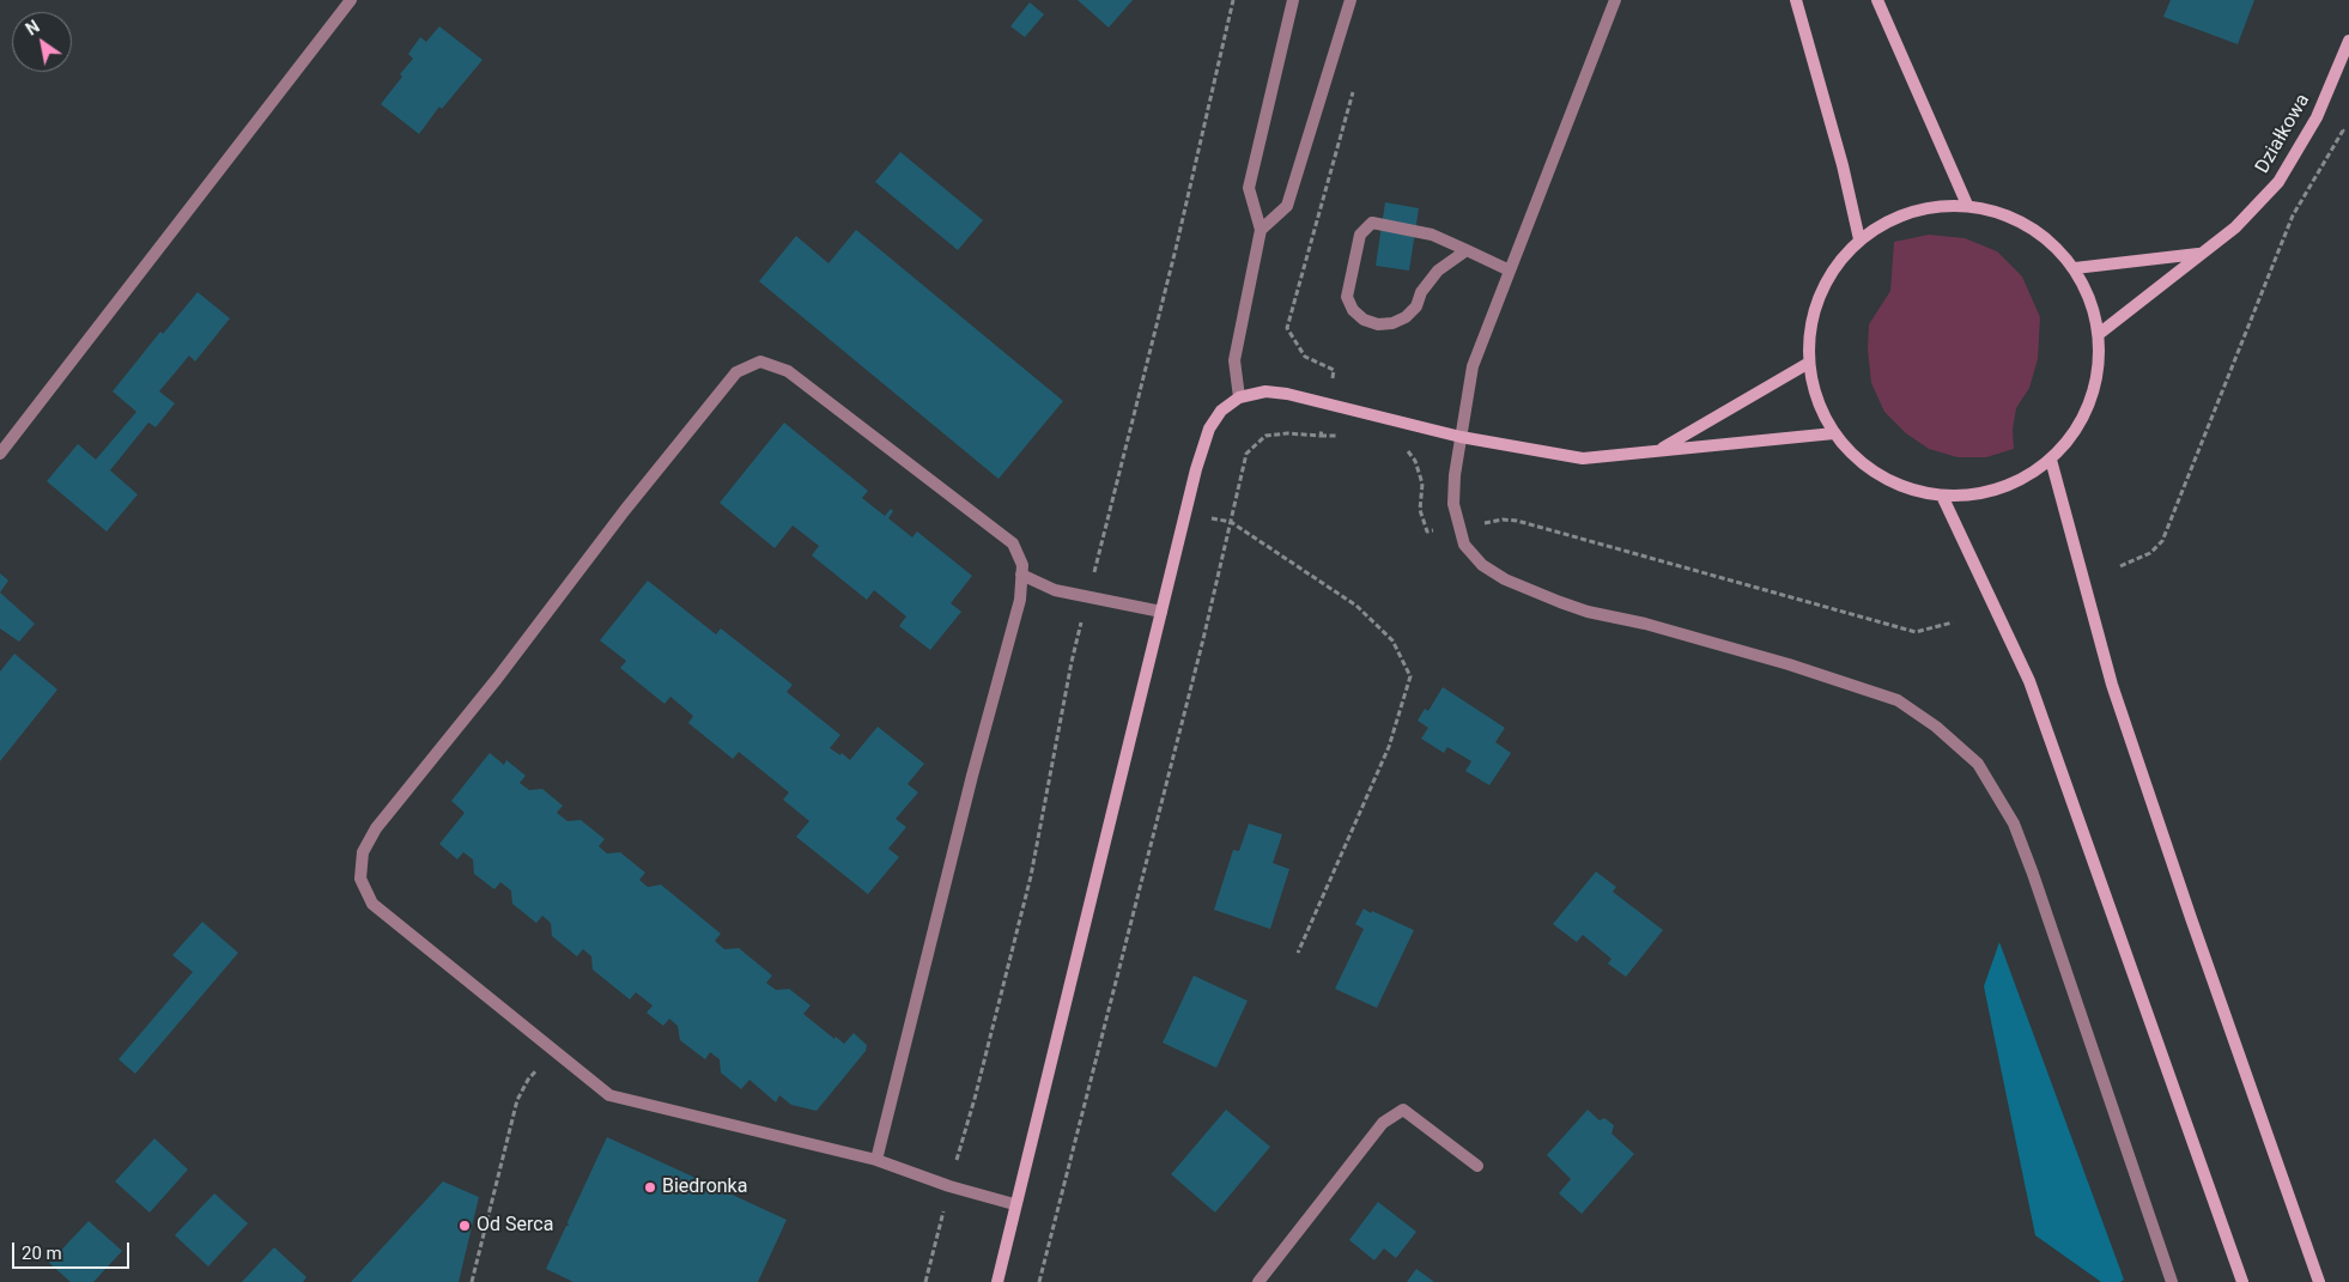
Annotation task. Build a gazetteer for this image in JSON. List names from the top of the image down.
{
  "streets": {
    "main road": ["Działkowa"]
  },
  "places": ["Biedronka", "Od Serca"],
  "scale_bar": "20 m",
  "north": "top left"
}
